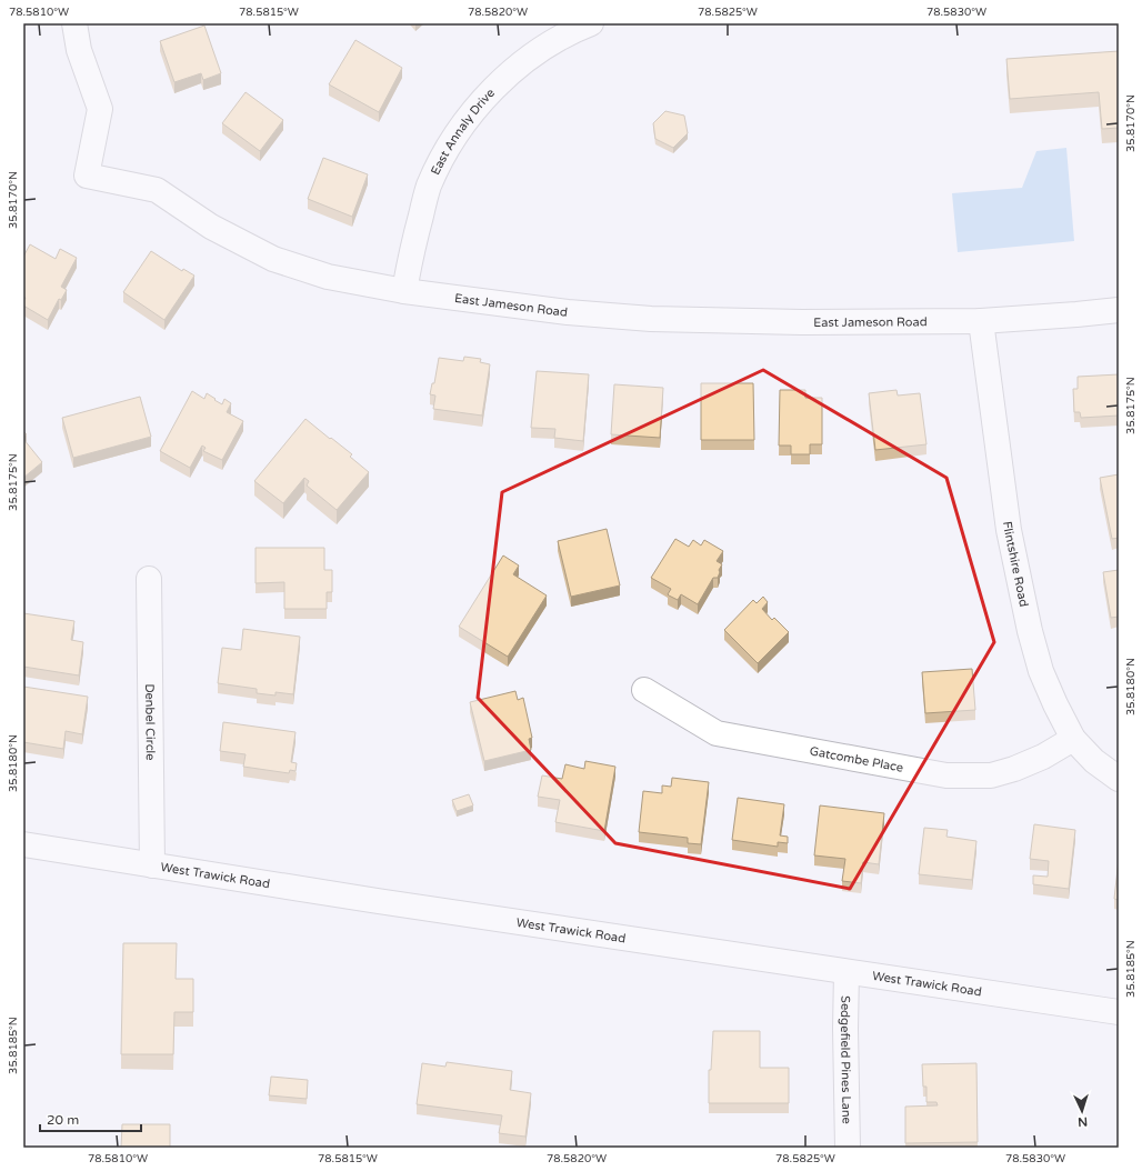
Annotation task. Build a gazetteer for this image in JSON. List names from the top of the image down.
{
  "streets": {
    "street": [
      "East Annaly Drive",
      "East Jameson Road",
      "Flintshire Road",
      "Denbel Circle",
      "Gatcombe Place",
      "West Trawick Road",
      "Sedgefield Pines Lane"
    ]
  },
  "crossings": [
    ["East Annaly Drive", "East Jameson Road"],
    ["East Jameson Road", "Flintshire Road"],
    ["Flintshire Road", "Gatcombe Place"],
    ["Denbel Circle", "West Trawick Road"],
    ["West Trawick Road", "Sedgefield Pines Lane"]
  ],
  "scale_bar": "20 m",
  "north": "bottom",
  "coordinates": [
    "78.5810°W",
    "78.5815°W",
    "78.5820°W",
    "78.5825°W",
    "78.5830°W",
    "35.8170°N",
    "35.8175°N",
    "35.8180°N",
    "35.8185°N"
  ]
}
